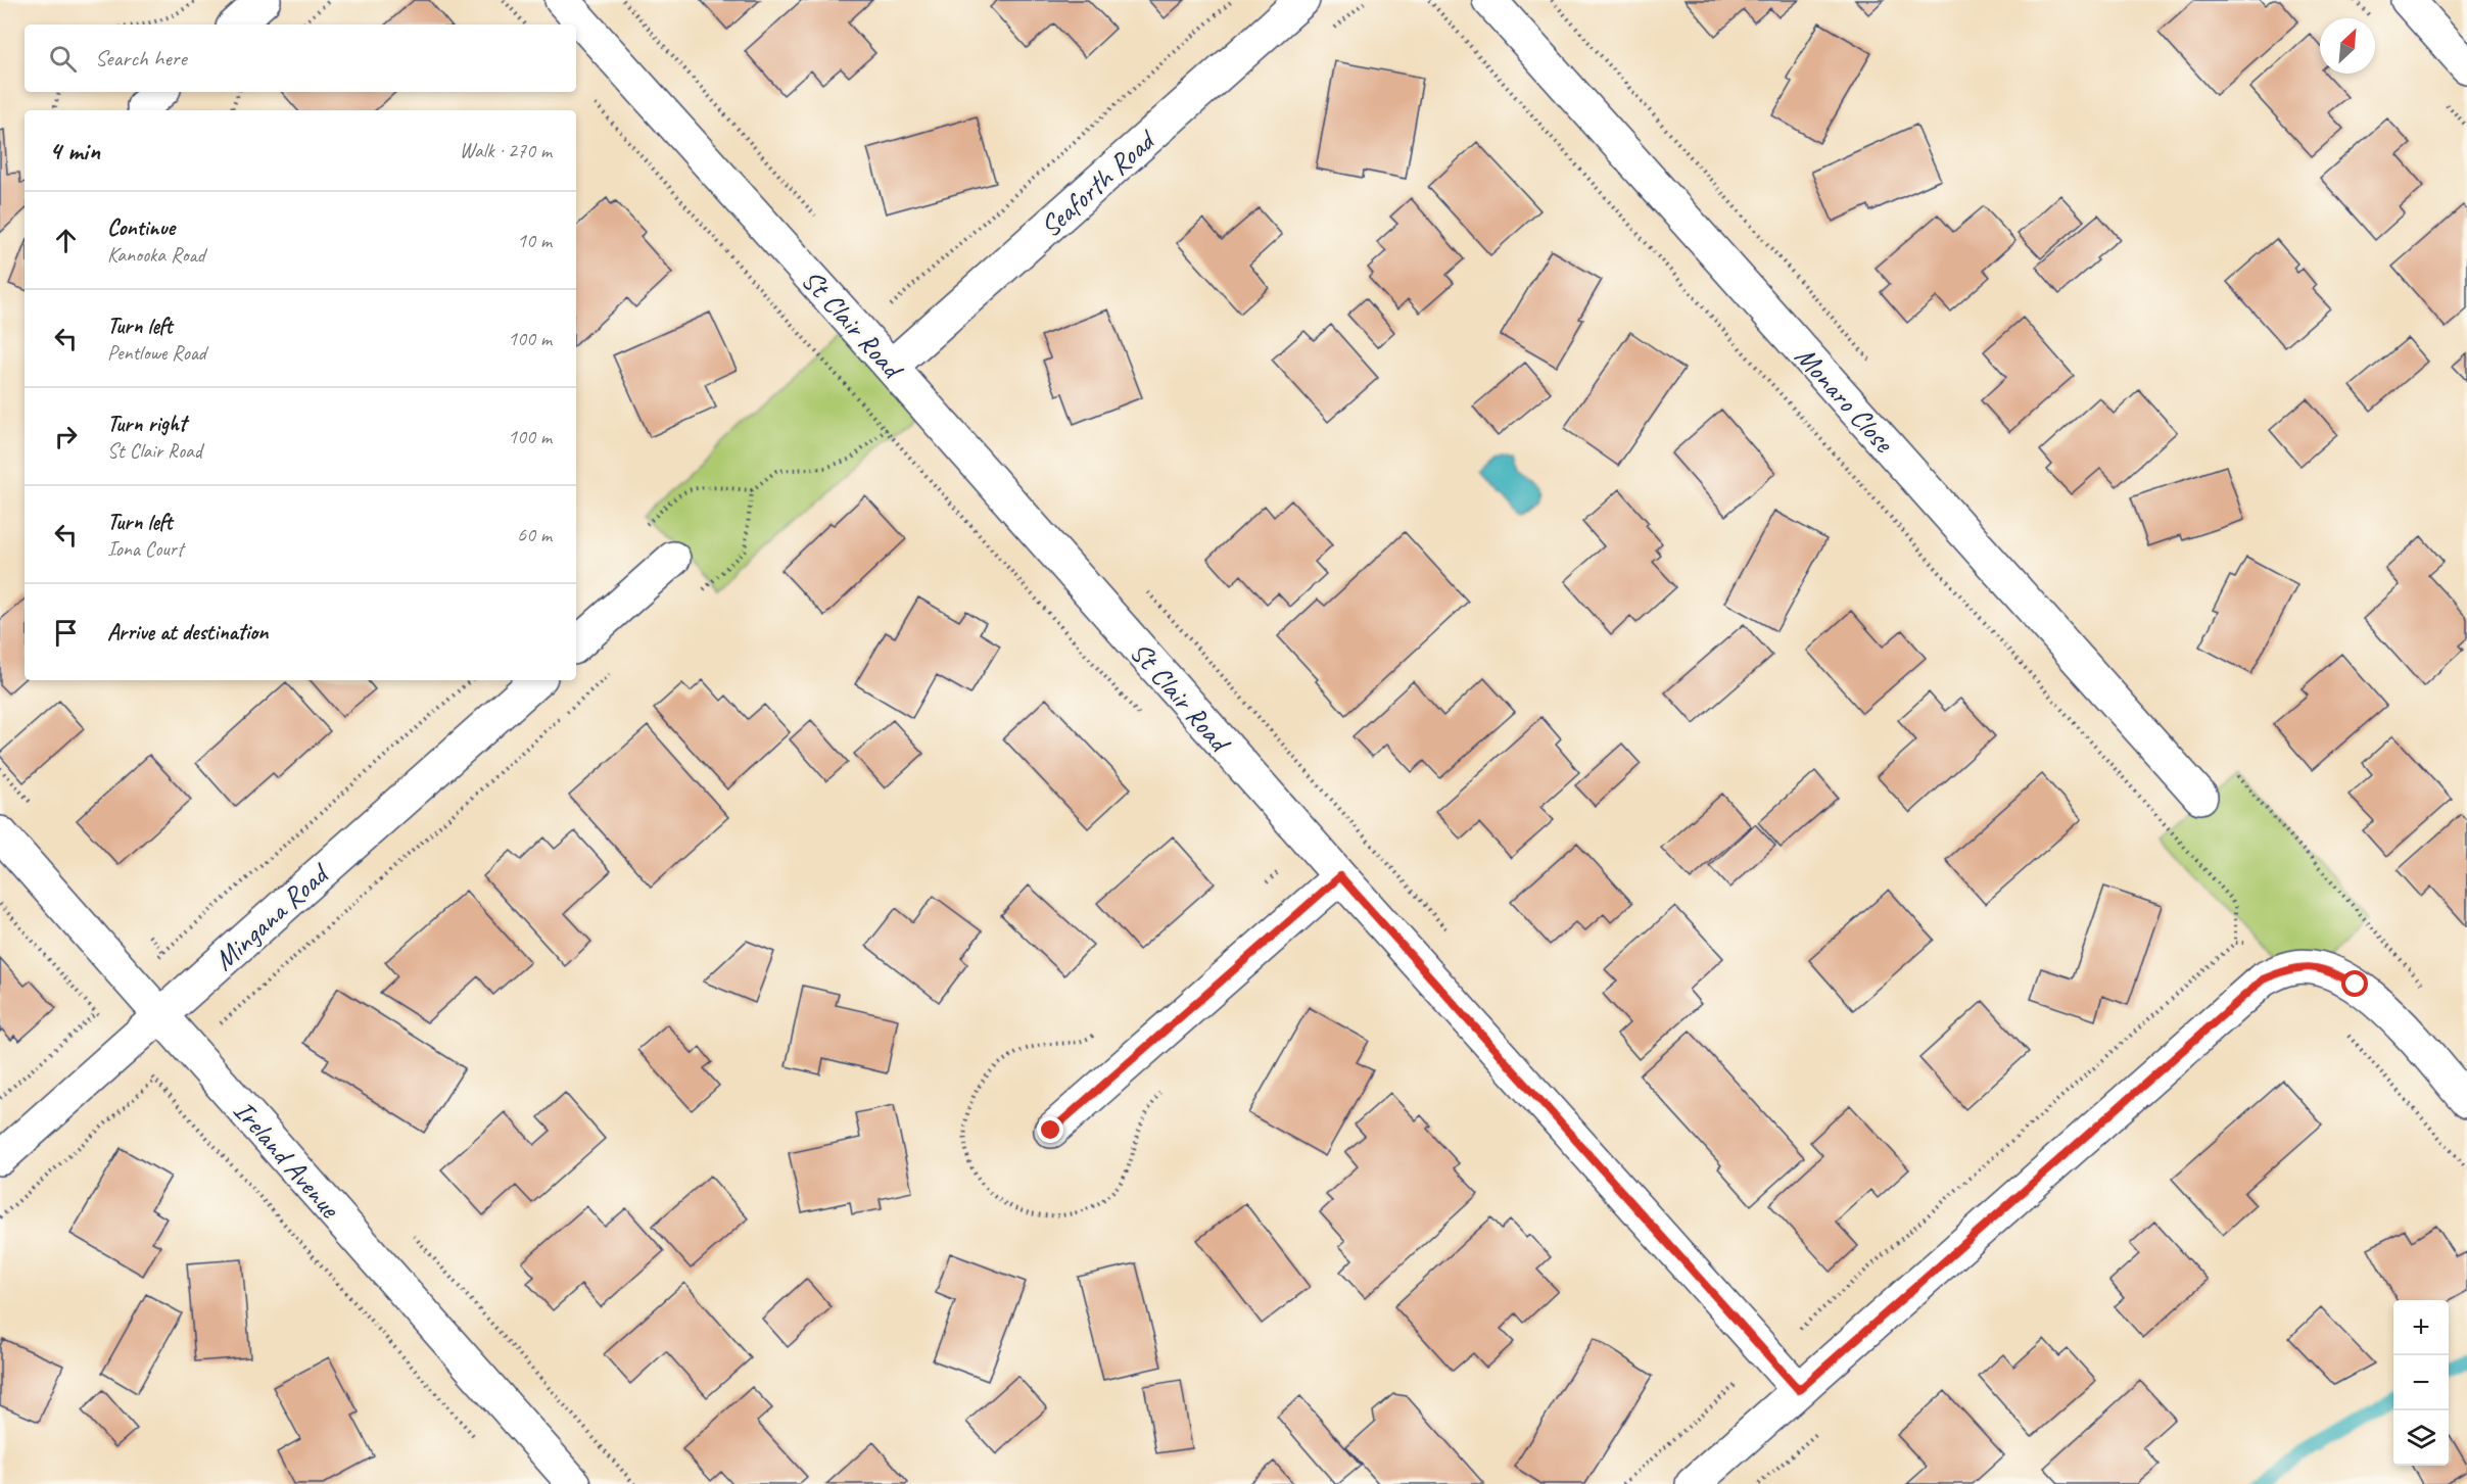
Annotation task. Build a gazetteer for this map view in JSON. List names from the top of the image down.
{
  "streets": {
    "street": [
      "Seaforth Road",
      "St Clair Road",
      "Monaro Close",
      "Mingana Road",
      "Ireland Avenue"
    ]
  },
  "crossings": [
    ["Seaforth Road", "St Clair Road"],
    ["Mingana Road", "Ireland Avenue"]
  ],
  "north": "top right",
  "page": {
    "search": "Search here",
    "heading": ["4 min", "Walk · 270 m"],
    "list": [
      ["Continue", "Kanooka Road", "10 m"],
      ["Turn left", "Pentlowe Road", "100 m"],
      ["Turn right", "St Clair Road", "100 m"],
      ["Turn left", "Iona Court", "60 m"],
      "Arrive at destination"
    ],
    "map_buttons": ["+", "−"]
  }
}
